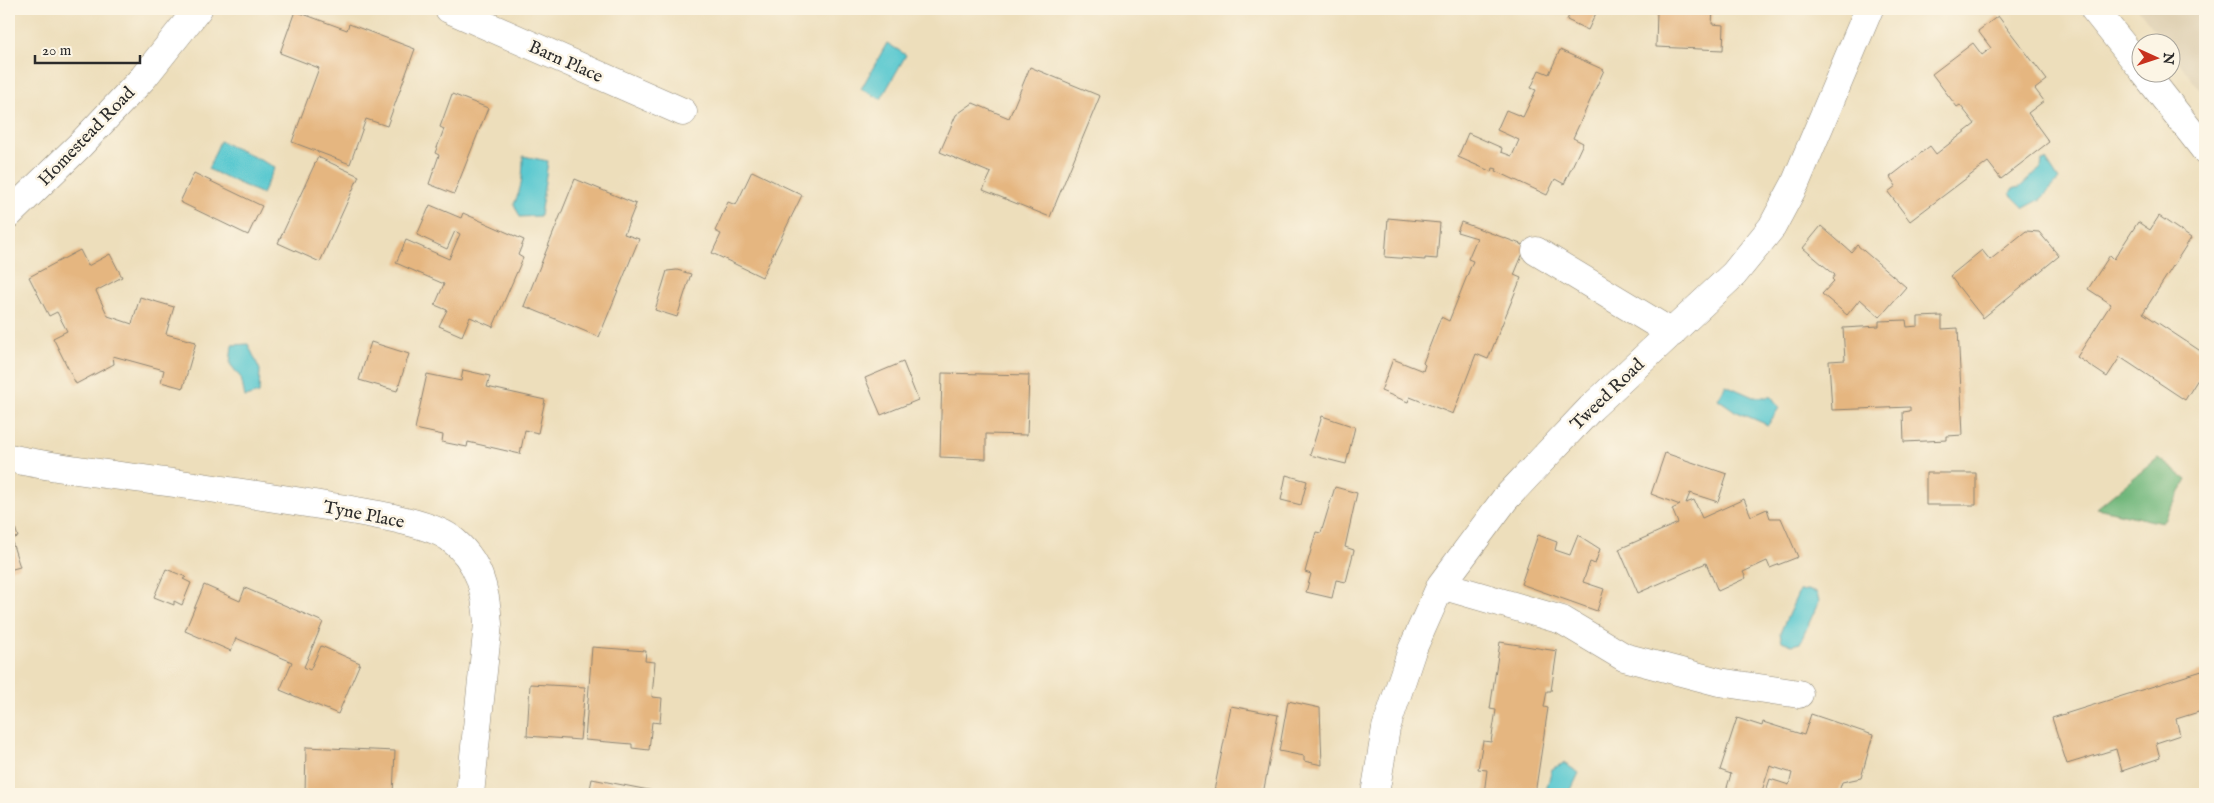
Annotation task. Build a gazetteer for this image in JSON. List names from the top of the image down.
{
  "streets": {
    "street": [
      "Barn Place",
      "Homestead Road",
      "Tweed Road",
      "Tyne Place"
    ]
  },
  "scale_bar": "20 m",
  "north": "right"
}
